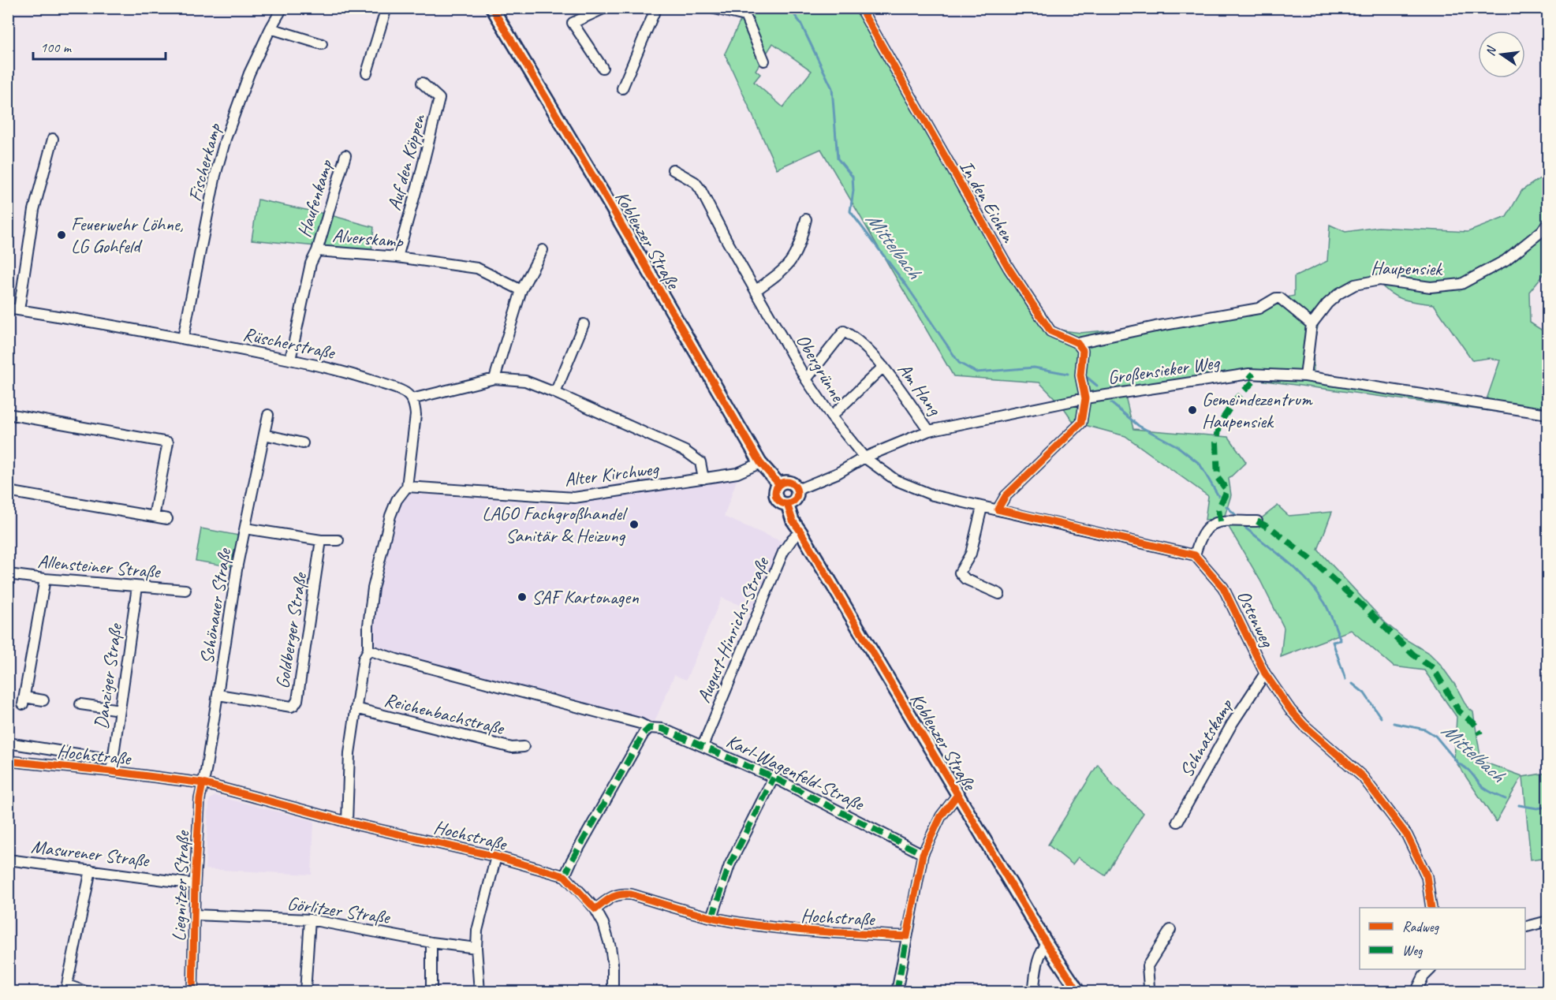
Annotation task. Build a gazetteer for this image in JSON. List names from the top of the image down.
{
  "streets": {
    "street": [
      "Fischerkamp",
      "Auf den Köppen",
      "Haufenkamp",
      "In den Eichen",
      "Alverskamp",
      "Koblenzer Straße",
      "Haupensiek",
      "Rüscherstraße",
      "Obergrünne",
      "Großensieker Weg",
      "Am Hang",
      "Alter Kirchweg",
      "Allensteiner Straße",
      "Schönauer Straße",
      "Ostenweg",
      "August-Hinrichs-Straße",
      "Goldberger Straße",
      "Danziger Straße",
      "Reichenbachstraße",
      "Schnatskamp",
      "Hochstraße",
      "Karl-Wagenfeld-Straße",
      "Masurener Straße",
      "Liegnitzer Straße",
      "Görlitzer Straße"
    ]
  },
  "crossings": [
    ["Fischerkamp", "Rüscherstraße"],
    ["Auf den Köppen", "Alverskamp"],
    ["Haufenkamp", "Alverskamp"],
    ["Alverskamp", "Rüscherstraße"],
    ["Koblenzer Straße", "Großensieker Weg"],
    ["Koblenzer Straße", "Alter Kirchweg"],
    ["Koblenzer Straße", "August-Hinrichs-Straße"],
    ["Obergrünne", "Großensieker Weg"],
    ["Obergrünne", "Am Hang"],
    ["Großensieker Weg", "Am Hang"],
    ["Allensteiner Straße", "Danziger Straße"],
    ["Schönauer Straße", "Goldberger Straße"],
    ["Schönauer Straße", "Hochstraße"],
    ["Schönauer Straße", "Liegnitzer Straße"],
    ["Ostenweg", "Schnatskamp"],
    ["August-Hinrichs-Straße", "Karl-Wagenfeld-Straße"],
    ["Danziger Straße", "Hochstraße"],
    ["Hochstraße", "Liegnitzer Straße"],
    ["Masurener Straße", "Liegnitzer Straße"],
    ["Liegnitzer Straße", "Görlitzer Straße"]
  ],
  "water": ["Mittelbach"],
  "places": [
    "Feuerwehr Löhne, LG Gohfeld",
    "Gemeindezentrum Haupensiek",
    "LAGO Fachgroßhandel Sanitär & Heizung",
    "SAF Kartonagen"
  ],
  "legend": ["Radweg", "Weg"],
  "scale_bar": "100 m",
  "north": "left"
}
